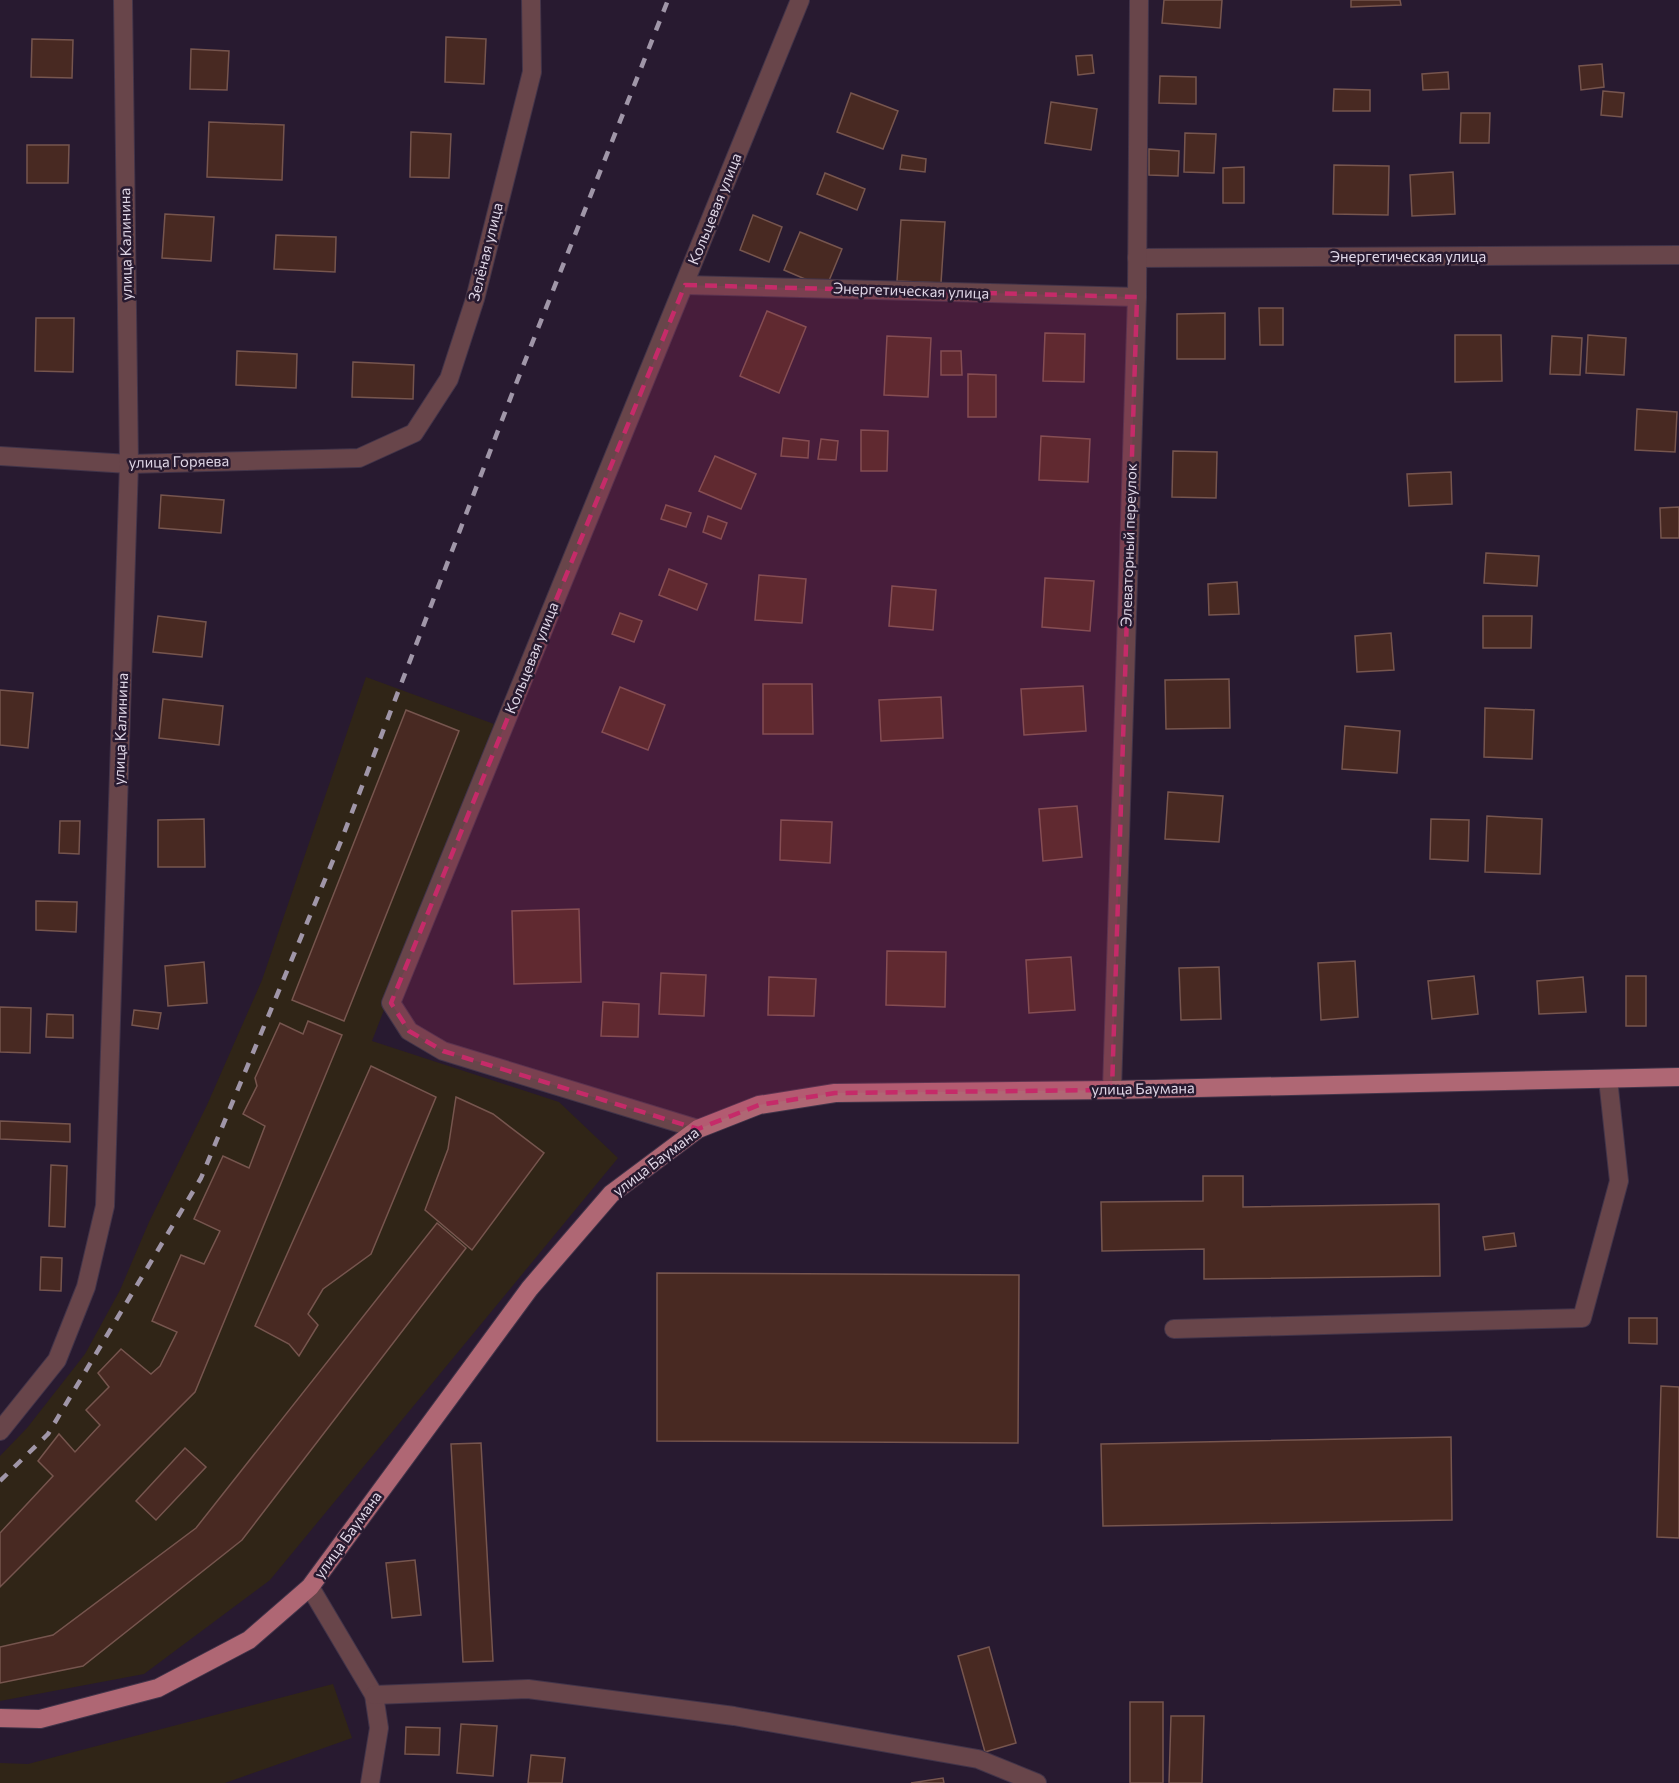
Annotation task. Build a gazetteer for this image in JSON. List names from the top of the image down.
{
  "streets": {
    "main road": ["улица Баумана"],
    "street": [
      "Кольцевая улица",
      "улица Калинина",
      "Зелёная улица",
      "Энергетическая улица",
      "улица Горяева",
      "Элеваторный переулок"
    ]
  },
  "crossings": [
    ["Кольцевая улица", "Энергетическая улица"],
    ["Кольцевая улица", "улица Баумана"],
    ["улица Калинина", "улица Горяева"],
    ["Зелёная улица", "улица Горяева"],
    ["Энергетическая улица", "Элеваторный переулок"],
    ["Элеваторный переулок", "улица Баумана"]
  ]
}
